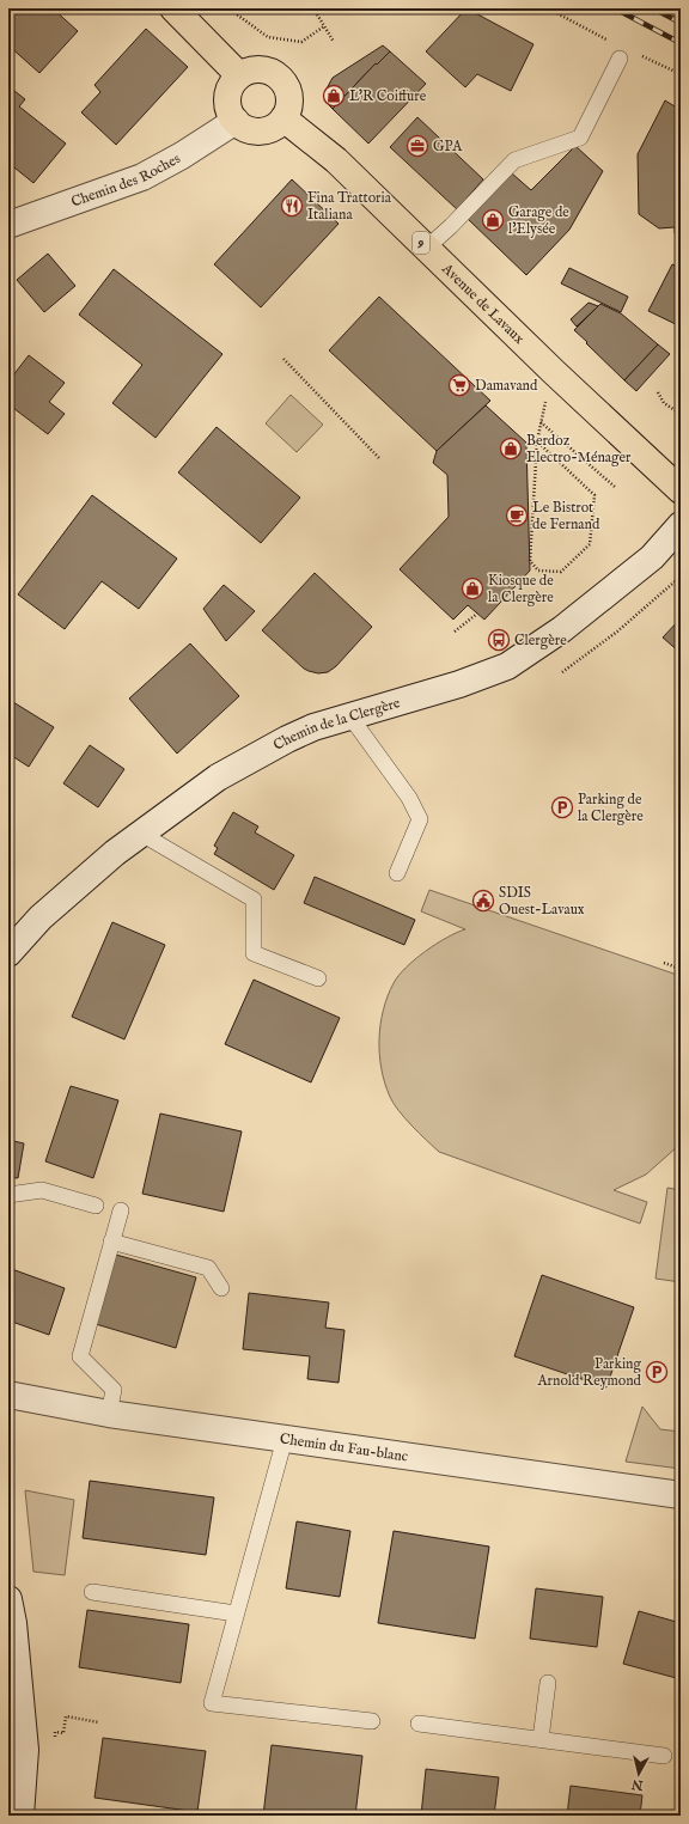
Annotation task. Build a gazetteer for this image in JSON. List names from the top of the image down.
{
  "streets": {
    "main road": ["9", "Avenue de Lavaux"],
    "street": ["Chemin des Roches", "Chemin de la Clergère", "Chemin du Fau-blanc"]
  },
  "crossings": [
    ["Chemin des Roches", "Avenue de Lavaux"]
  ],
  "places": {
    "shop": [
      "L'R Coiffure",
      "Garage de l'Elysée",
      "Berdoz Electro-Ménager",
      "Kiosque de la Clergère"
    ],
    "office": ["GPA"],
    "restaurant": ["Fina Trattoria Italiana"],
    "supermarket": ["Damavand"],
    "cafe": ["Le Bistrot de Fernand"],
    "bus stop": ["Clergère"],
    "parking": ["Parking de la Clergère", "Parking Arnold Reymond"],
    "public building": ["SDIS Ouest-Lavaux"]
  },
  "north": "bottom"
}
